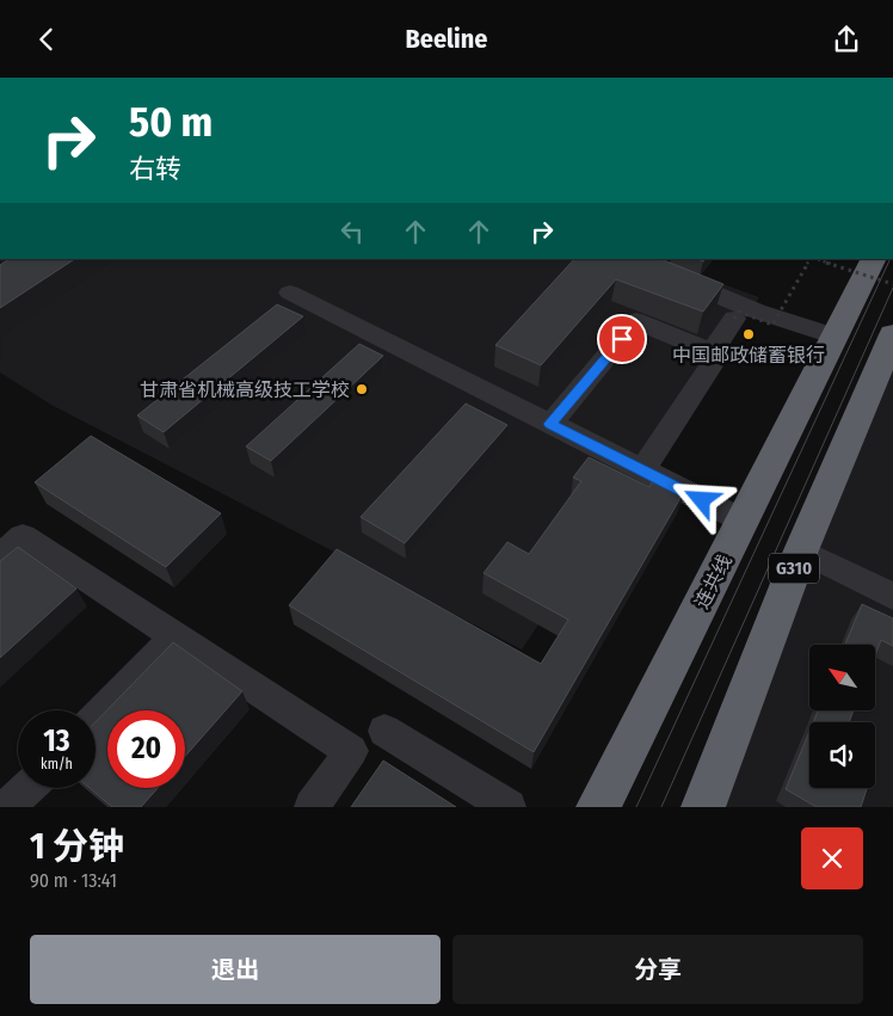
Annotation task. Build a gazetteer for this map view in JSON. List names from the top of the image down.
{
  "streets": {
    "highway": ["G310", "连共线"]
  },
  "places": ["中国邮政储蓄银行", "甘肃省机械高级技工学校"],
  "north": "top left",
  "page": {
    "header": "Beeline",
    "turn": ["50 m", "右转"],
    "speed": "13 km/h",
    "limit": "20",
    "heading": ["1 分钟", "90 m · 13:41"],
    "buttons": ["退出", "分享"]
  }
}
